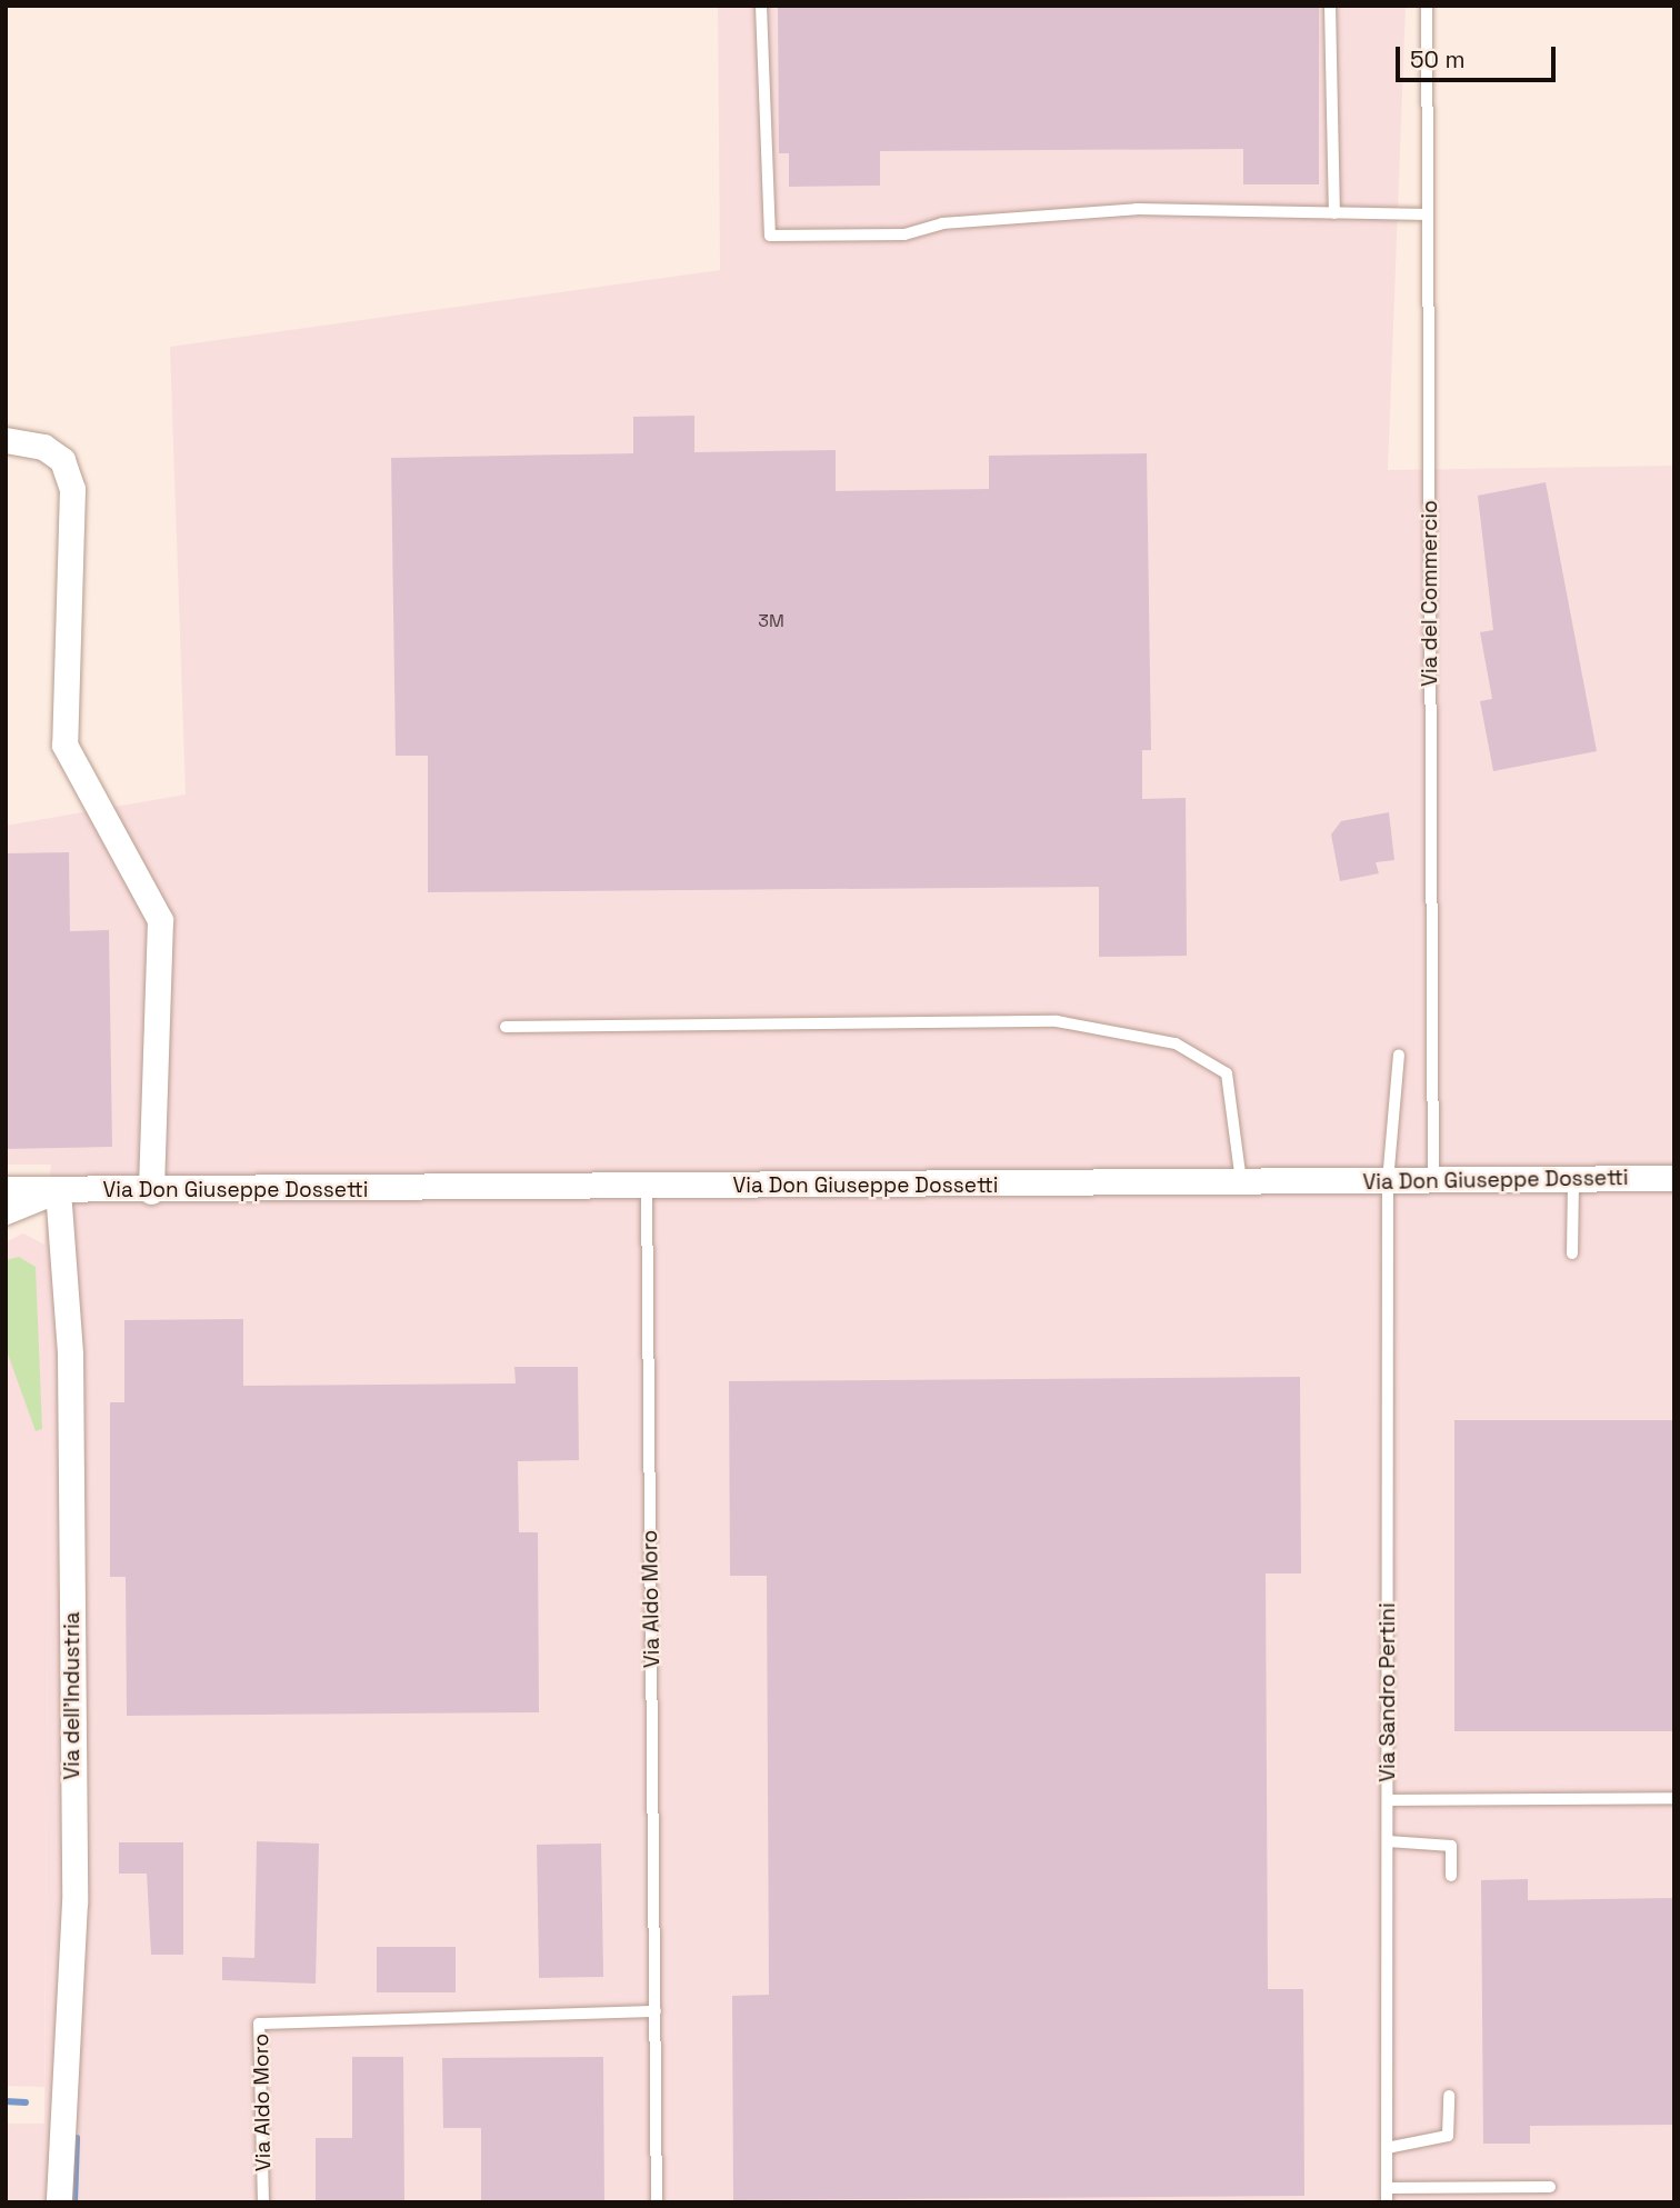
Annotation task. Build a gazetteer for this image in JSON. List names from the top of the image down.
{
  "streets": {
    "street": ["Via Don Giuseppe Dossetti", "Via dell’Industria"],
    "lane": ["Via del Commercio", "Via Aldo Moro", "Via Sandro Pertini"]
  },
  "crossings": [
    ["Via del Commercio", "Via Don Giuseppe Dossetti"],
    ["Via Don Giuseppe Dossetti", "Via Aldo Moro"],
    ["Via Don Giuseppe Dossetti", "Via Sandro Pertini"],
    ["Via Don Giuseppe Dossetti", "Via dell’Industria"]
  ],
  "house_numbers": ["3M"],
  "scale_bar": "50 m"
}
